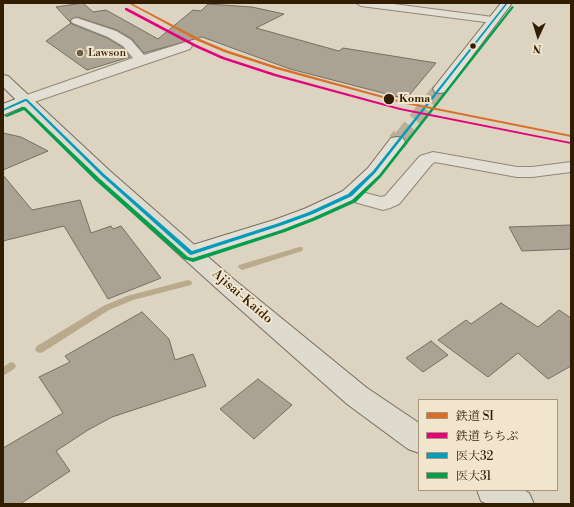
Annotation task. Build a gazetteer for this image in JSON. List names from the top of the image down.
{
  "streets": {
    "highway": ["Ajisai-Kaido"]
  },
  "places": ["Lawson", "Koma"],
  "lines": [
    "rail line SI",
    "transit line 医大32",
    "transit line 医大31",
    "rail line ちちぶ"
  ],
  "legend": [
    "鉄道 SI",
    "鉄道 ちちぶ",
    "医大32",
    "医大31"
  ],
  "north": "bottom"
}
